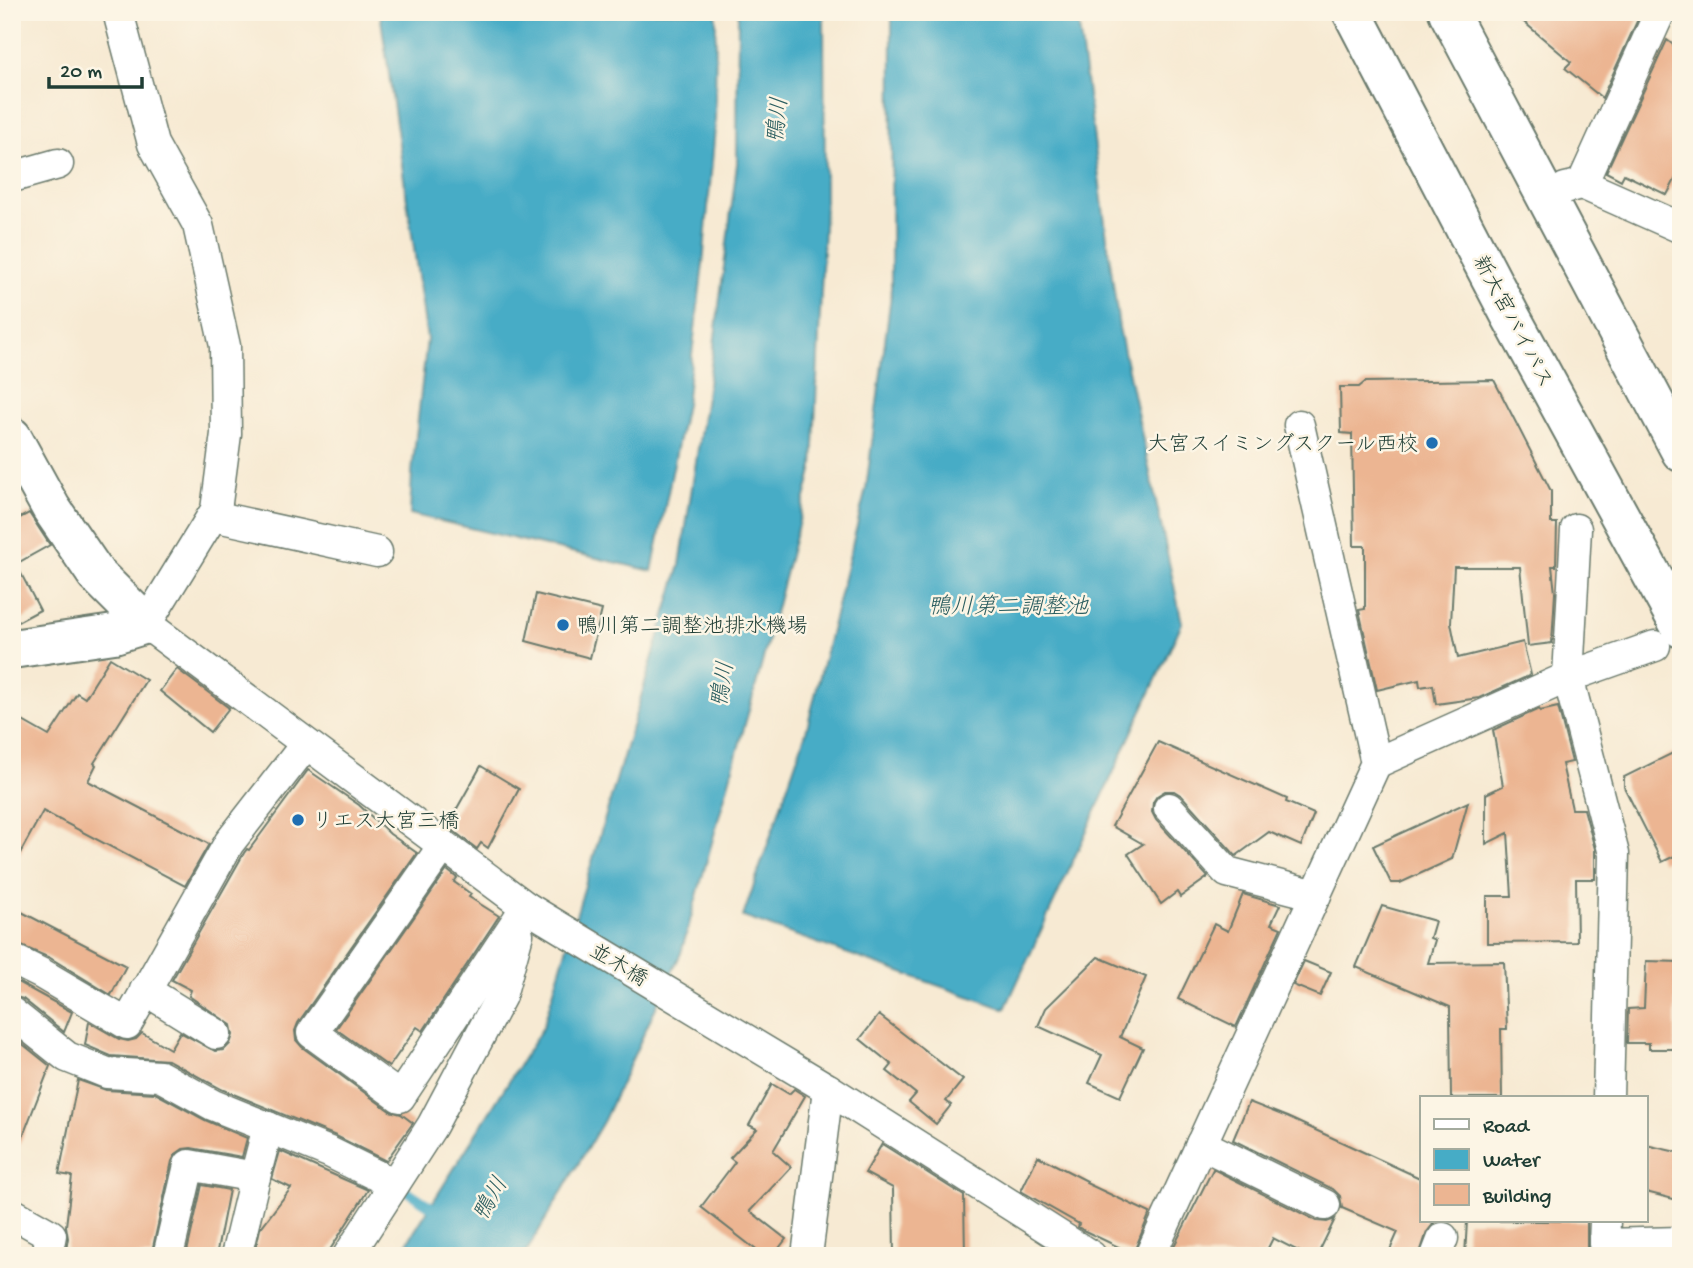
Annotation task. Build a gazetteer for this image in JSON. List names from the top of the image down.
{
  "streets": {
    "main road": ["新大宮バイパス"],
    "street": ["並木橋"]
  },
  "water": ["鴨川", "鴨川第二調整池"],
  "places": ["大宮スイミングスクール西校", "鴨川第二調整池排水機場", "リエス大宮三橋"],
  "legend": ["Road", "Water", "Building"],
  "scale_bar": "20 m"
}
